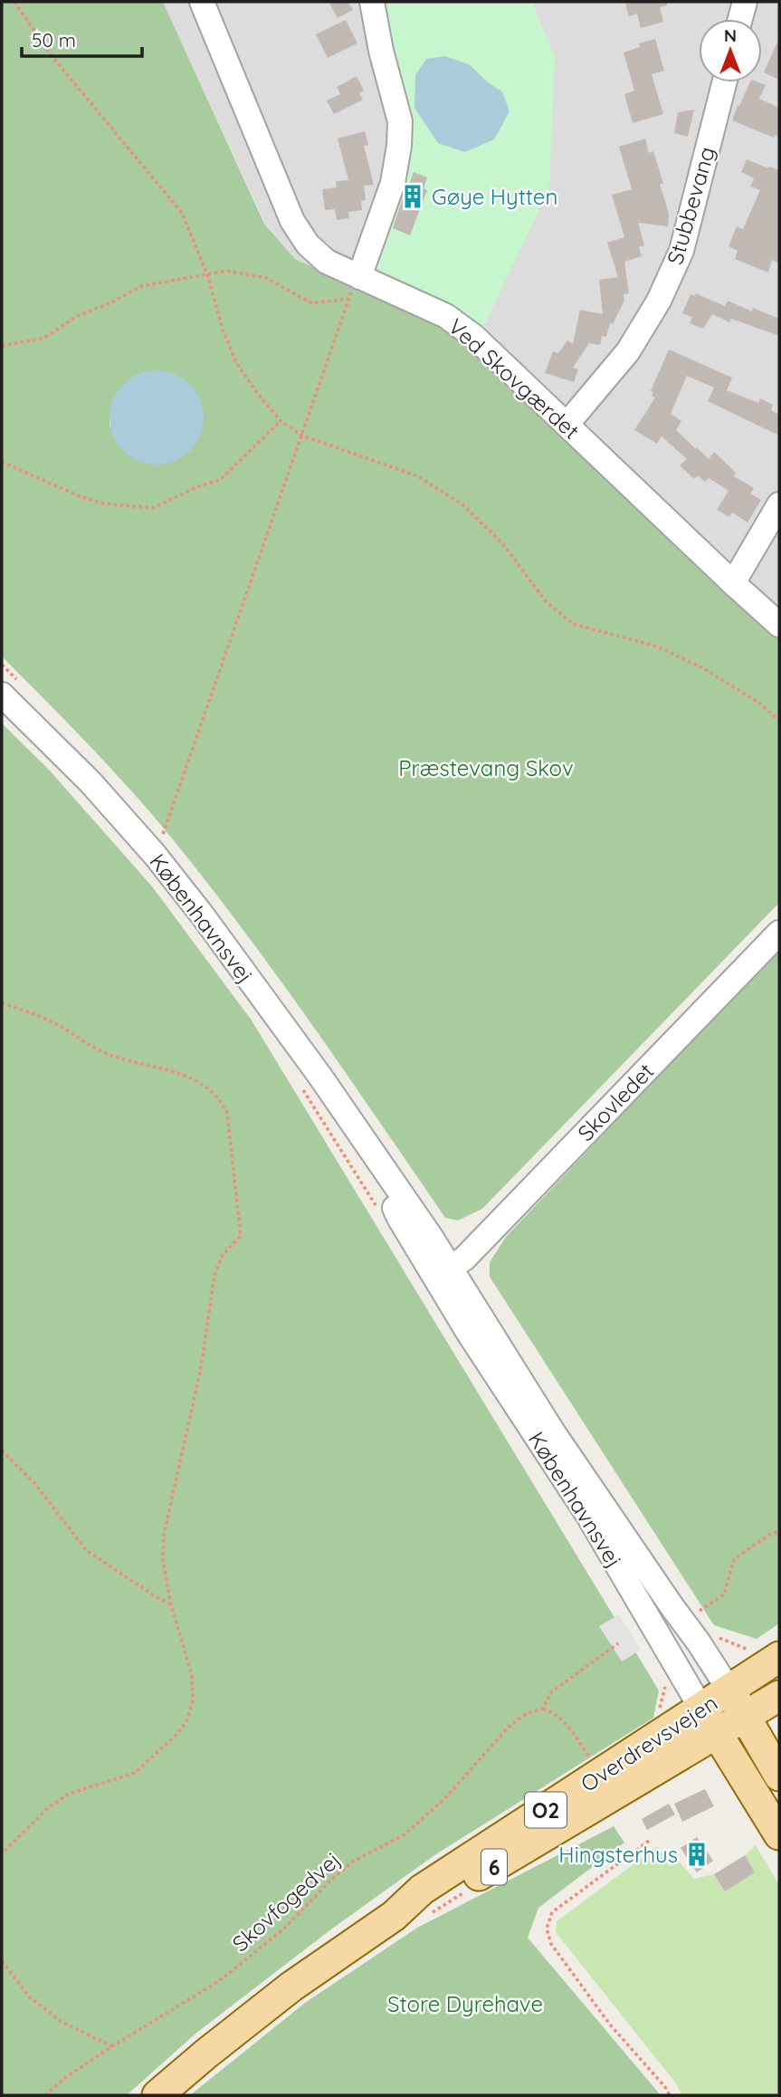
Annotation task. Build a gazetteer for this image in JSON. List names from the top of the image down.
{
  "streets": {
    "main road": [
      "Københavnsvej",
      "Overdrevsvejen",
      "O2",
      "6"
    ],
    "street": ["Stubbevang", "Ved Skovgærdet", "Skovledet"],
    "path": ["Skovfogedvej"]
  },
  "crossings": [
    ["Stubbevang", "Ved Skovgærdet"],
    ["Københavnsvej", "Skovledet"],
    ["Københavnsvej", "Overdrevsvejen"]
  ],
  "parks": ["Præstevang Skov", "Store Dyrehave"],
  "places": {
    "building": ["Gøye Hytten", "Hingsterhus"]
  },
  "scale_bar": "50 m",
  "north": "top"
}
